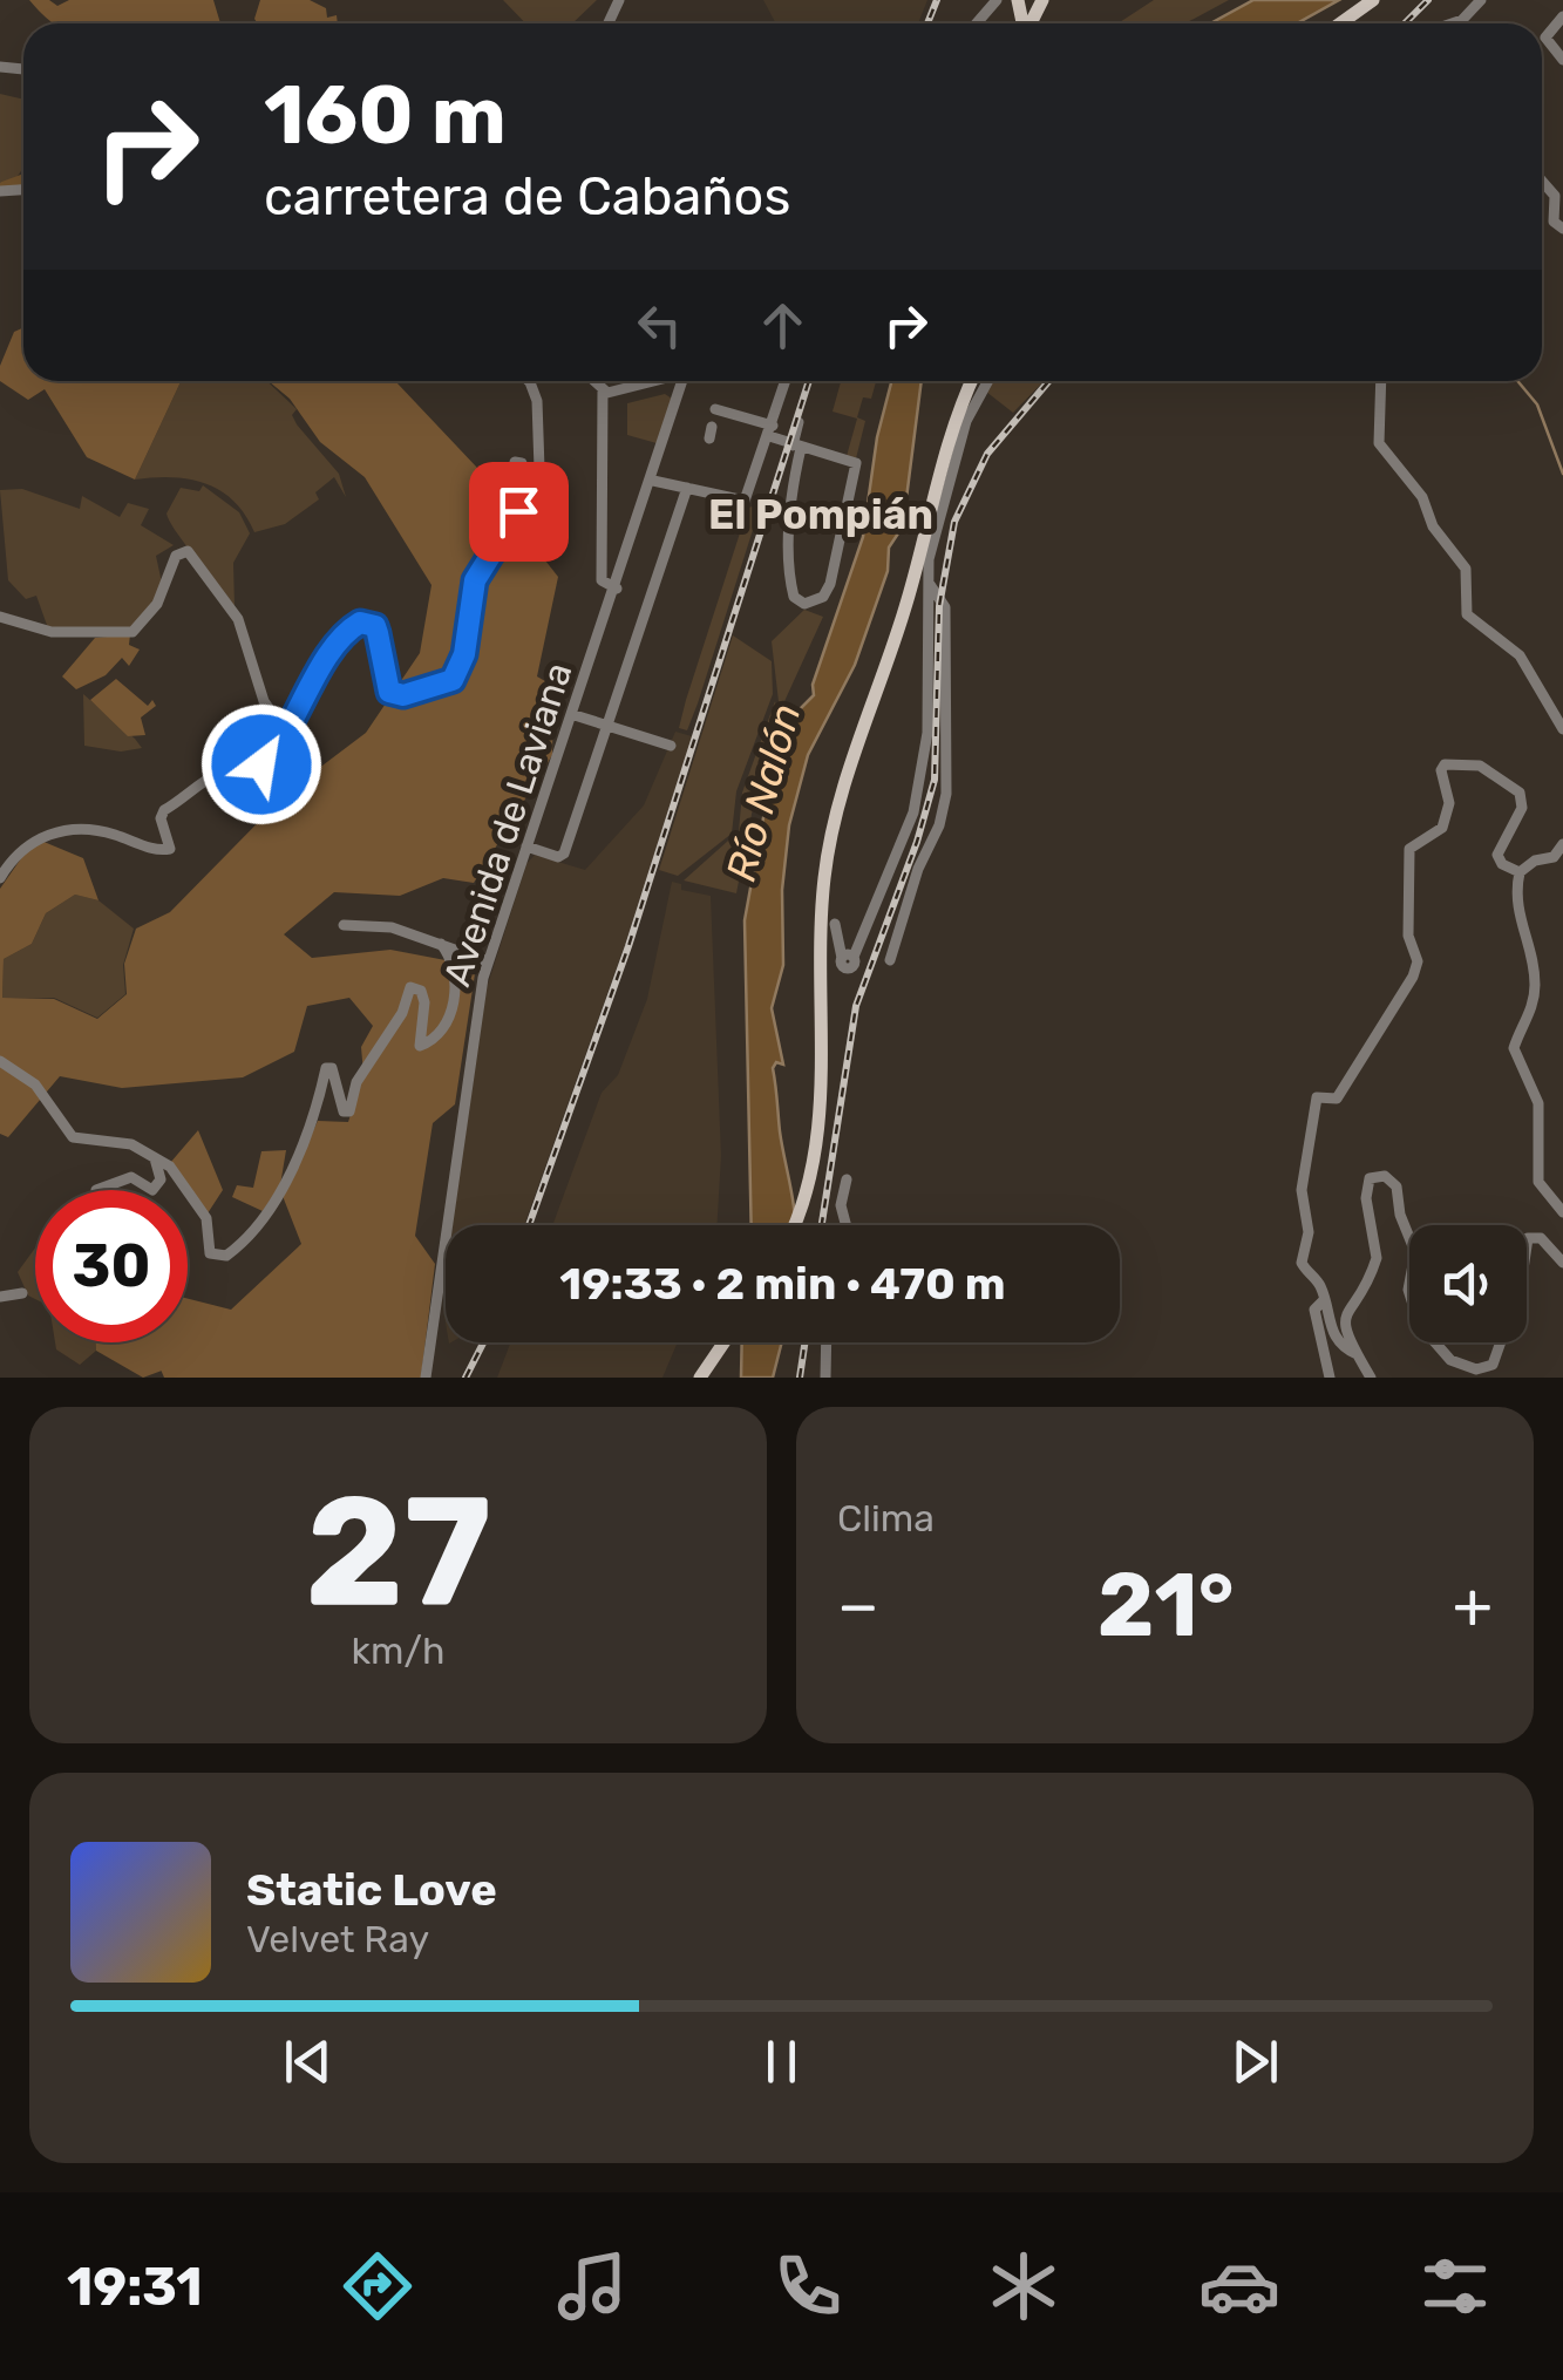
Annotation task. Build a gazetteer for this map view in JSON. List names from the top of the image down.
{
  "streets": {
    "street": ["Avenida de Laviana"]
  },
  "districts": ["El Pompián"],
  "water": ["Río Nalón"],
  "page": {
    "turn": ["160 m", "carretera de Cabaños"],
    "limit": "30",
    "trip": "19:33 · 2 min · 470 m",
    "tile": [
      ["27", "km/h"],
      "Clima"
    ],
    "heat": ["−", "21°", "+"],
    "song": ["Static Love", "Velvet Ray"],
    "tabs": "19:31"
  }
}
